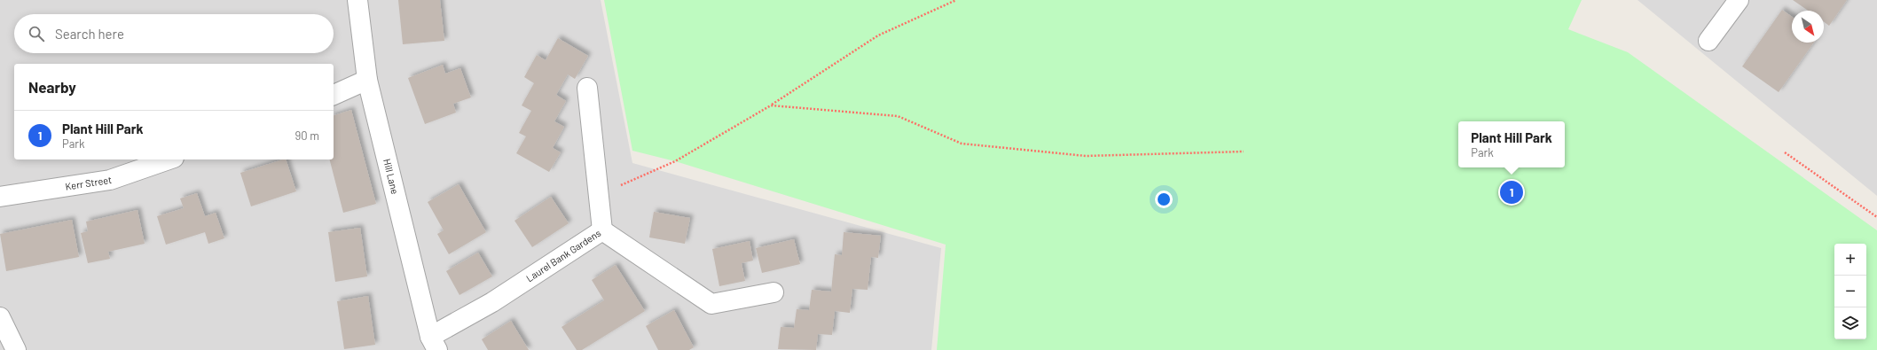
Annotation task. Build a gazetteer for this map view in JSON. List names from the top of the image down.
{
  "streets": {
    "street": ["Hill Lane", "Kerr Street", "Laurel Bank Gardens"]
  },
  "crossings": [
    ["Hill Lane", "Laurel Bank Gardens"]
  ],
  "north": "bottom right",
  "page": {
    "search": "Search here",
    "heading": "Nearby",
    "list": [
      {
        "mark": "1",
        "name": "Plant Hill Park",
        "note": "Park",
        "value": "90 m"
      }
    ],
    "popup": ["Plant Hill Park", "Park"],
    "pins": "1",
    "map_buttons": ["+", "−"]
  }
}
